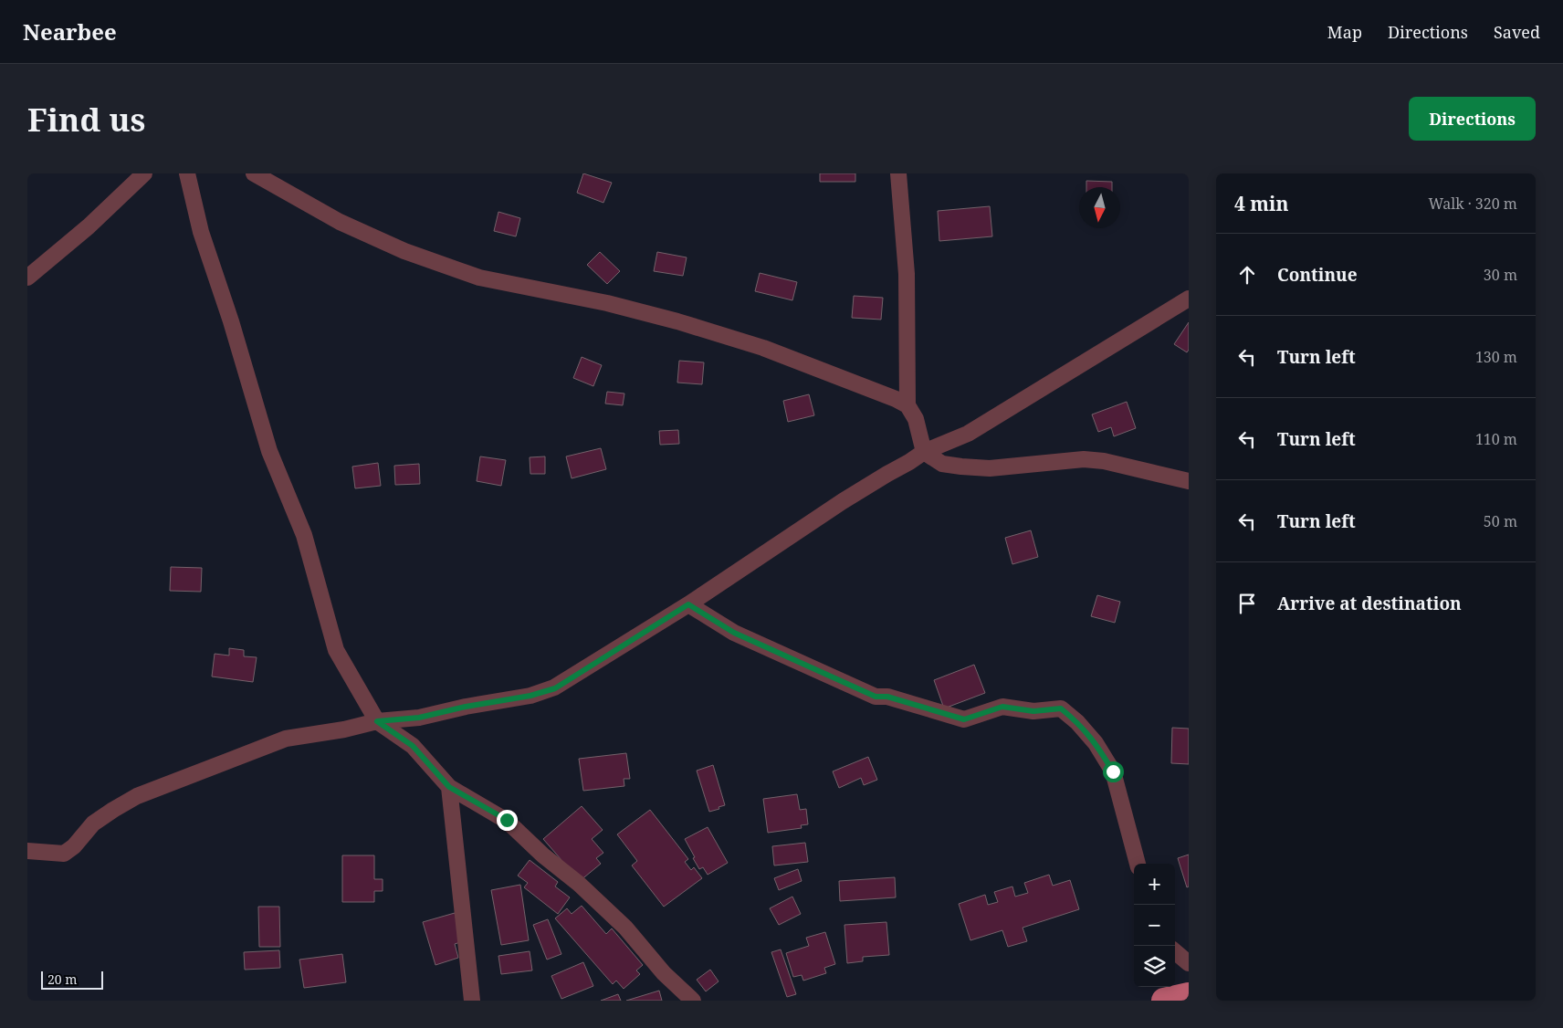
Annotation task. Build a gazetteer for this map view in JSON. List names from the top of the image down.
{
  "scale_bar": "20 m",
  "north": "bottom",
  "page": {
    "header": "Nearbee",
    "nav": ["Map", "Directions", "Saved"],
    "buttons": "Directions",
    "title": "Find us",
    "heading": ["4 min", "Walk · 320 m"],
    "list": [
      ["Continue", "30 m"],
      ["Turn left", "130 m"],
      ["Turn left", "110 m"],
      ["Turn left", "50 m"],
      "Arrive at destination"
    ],
    "map_buttons": ["+", "−"],
    "scale": "20 m"
  }
}
